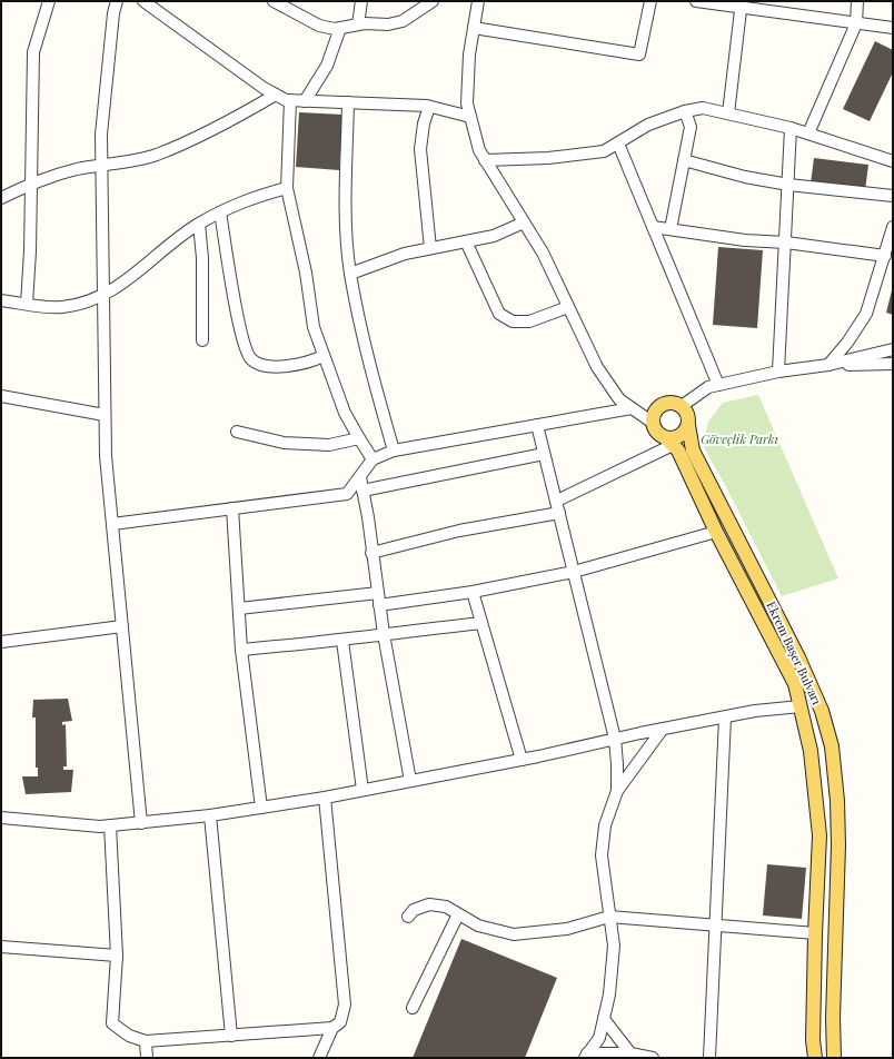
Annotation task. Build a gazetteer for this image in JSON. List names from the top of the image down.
{
  "streets": {
    "main road": ["Ekrem Başer Bulvarı"]
  },
  "parks": ["Göveçlik Parkı"]
}
